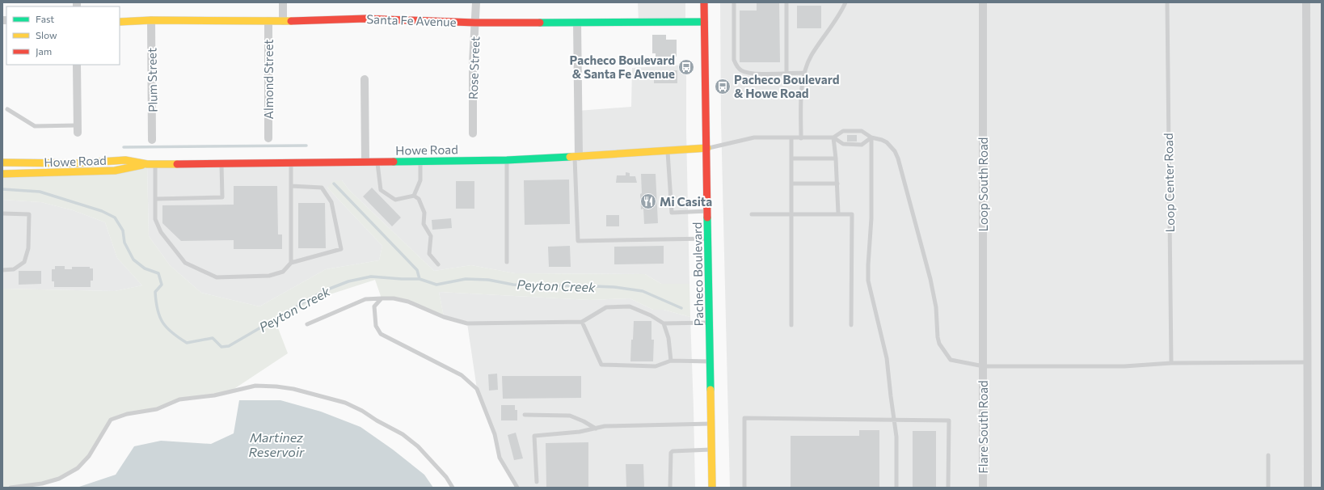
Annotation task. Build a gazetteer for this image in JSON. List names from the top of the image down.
{
  "streets": {
    "street": [
      "Santa Fe Avenue",
      "Rose Street",
      "Almond Street",
      "Plum Street",
      "Howe Road",
      "Loop South Road",
      "Pacheco Boulevard",
      "Flare South Road"
    ],
    "lane": ["Loop Center Road"]
  },
  "crossings": [
    ["Santa Fe Avenue", "Rose Street"],
    ["Santa Fe Avenue", "Almond Street"],
    ["Santa Fe Avenue", "Plum Street"],
    ["Santa Fe Avenue", "Pacheco Boulevard"],
    ["Howe Road", "Pacheco Boulevard"],
    ["Loop South Road", "Flare South Road"]
  ],
  "water": ["Peyton Creek", "Martinez Reservoir"],
  "places": {
    "bus stop": ["Pacheco Boulevard & Santa Fe Avenue", "Pacheco Boulevard & Howe Road"],
    "restaurant": ["Mi Casita"]
  },
  "legend": ["Fast", "Slow", "Jam"]
}
